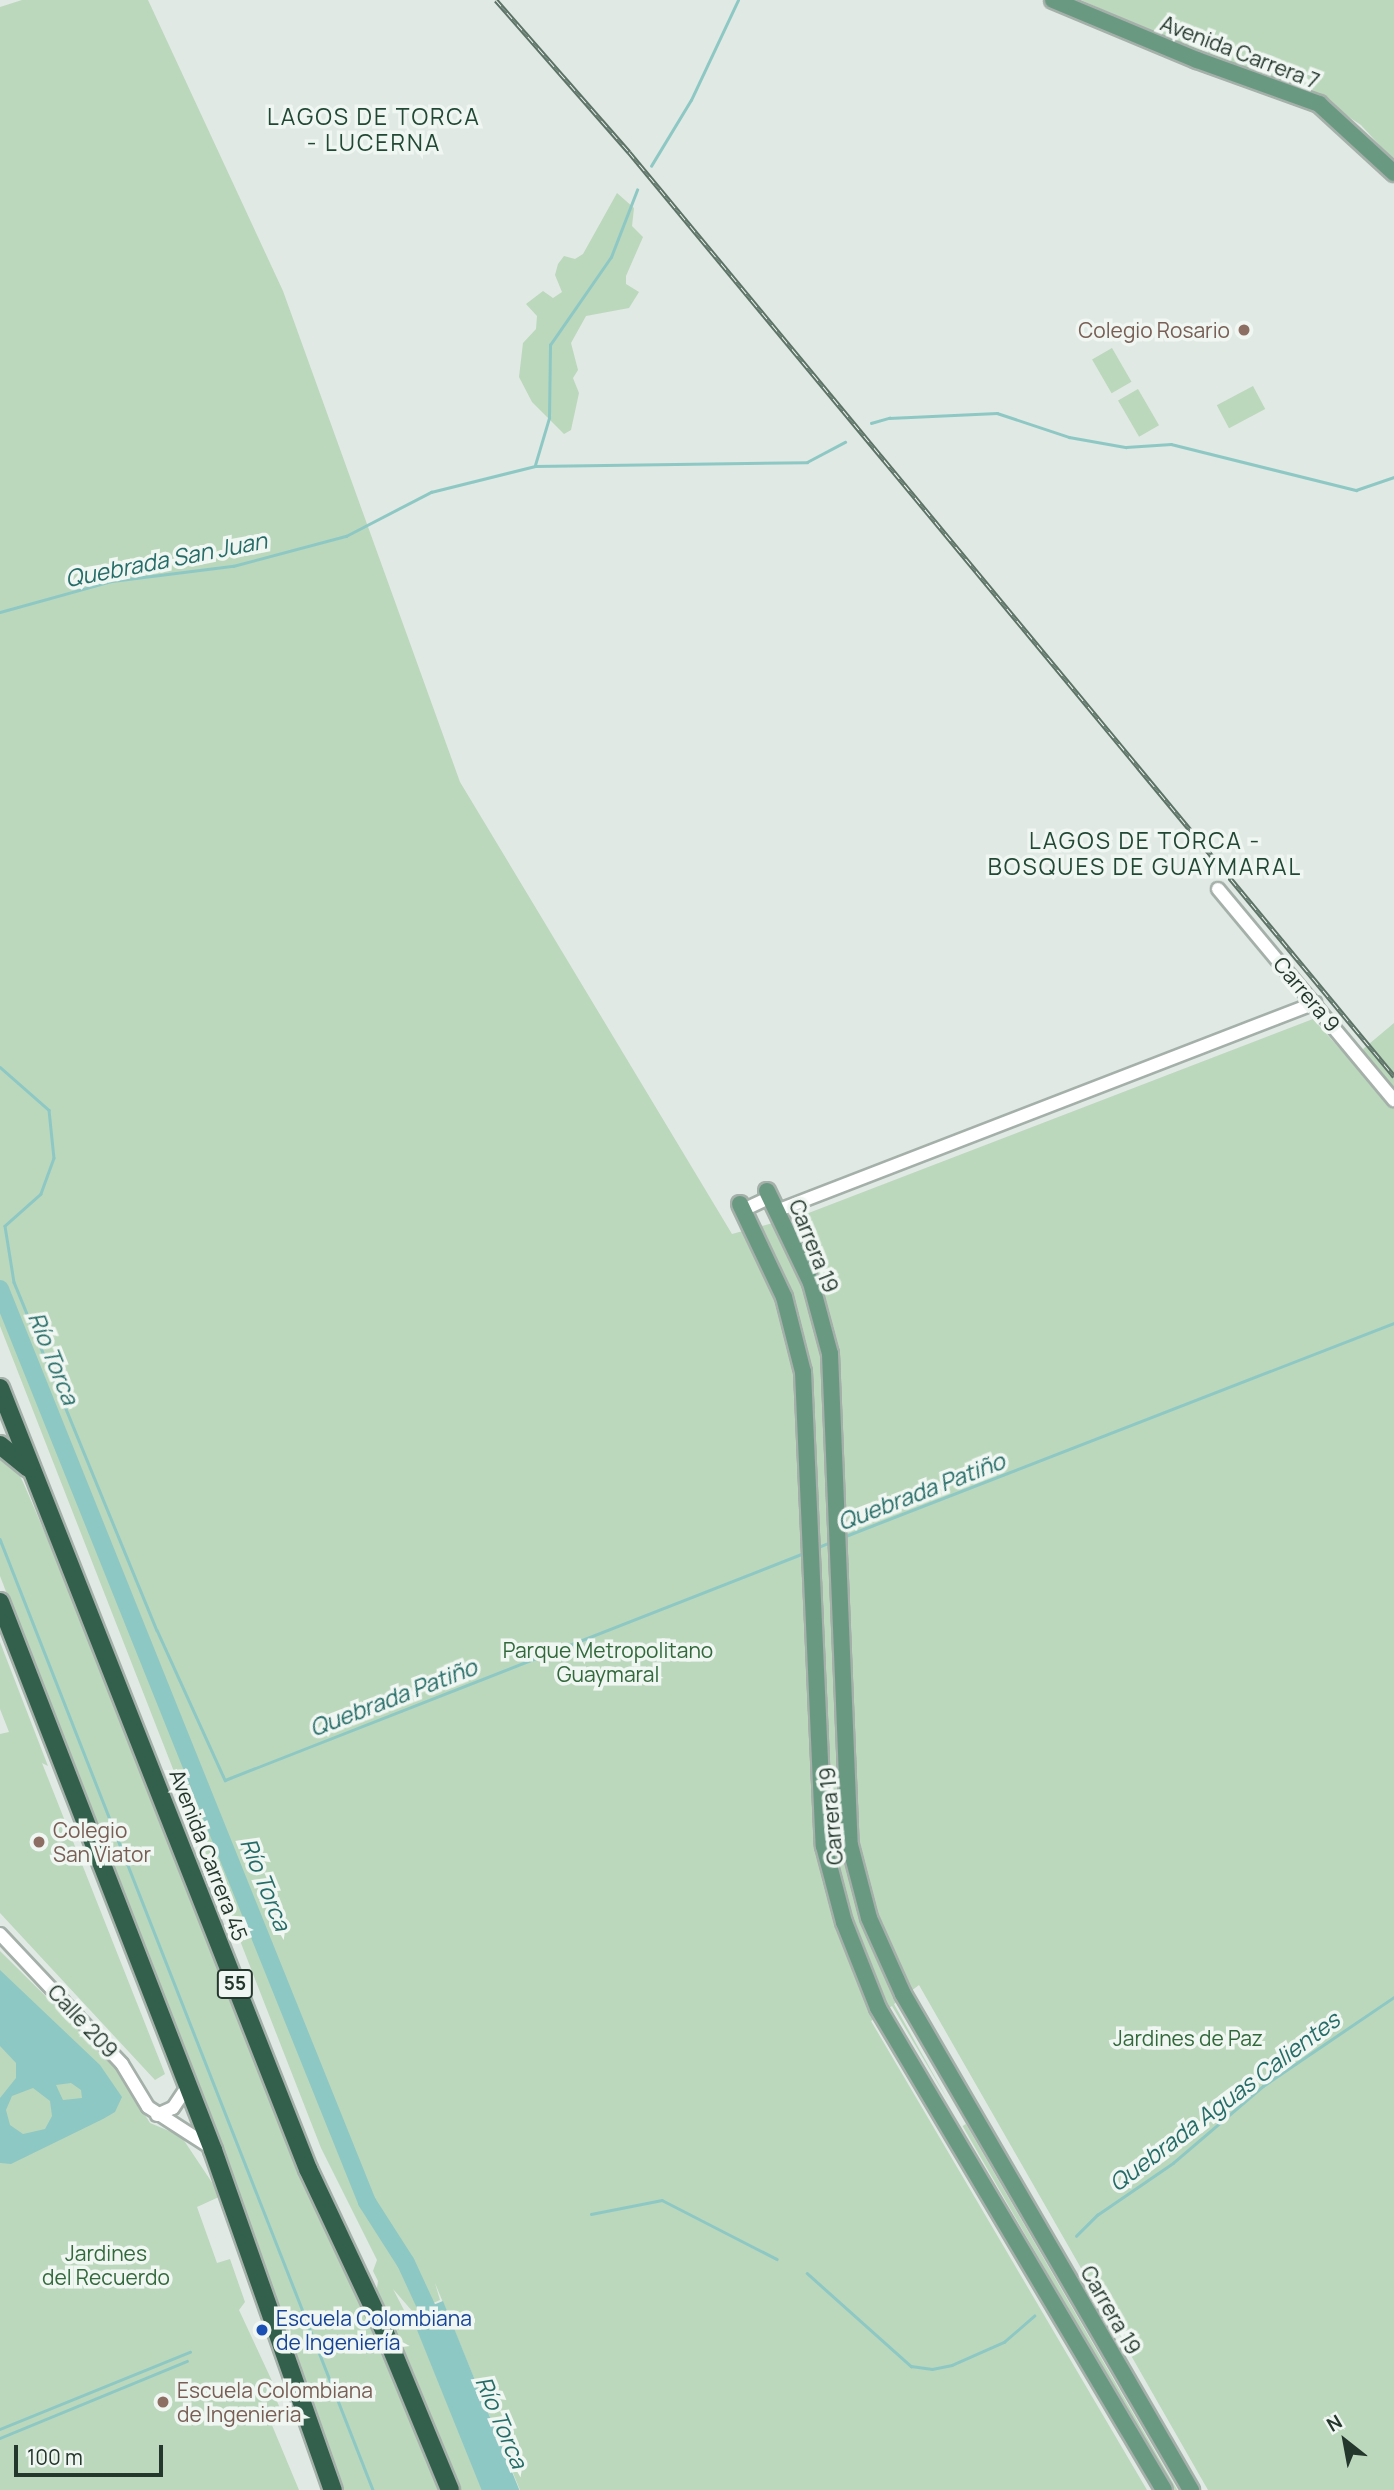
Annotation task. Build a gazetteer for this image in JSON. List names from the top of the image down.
{
  "streets": {
    "highway": ["Avenida Carrera 45", "55"],
    "main road": ["Avenida Carrera 7", "Carrera 19"],
    "street": ["Carrera 9", "Calle 209"]
  },
  "districts": ["LAGOS DE TORCA - LUCERNA", "LAGOS DE TORCA - BOSQUES DE GUAYMARAL"],
  "water": [
    "Quebrada San Juan",
    "Río Torca",
    "Quebrada Patiño",
    "Quebrada Aguas Calientes"
  ],
  "parks": ["Parque Metropolitano Guaymaral", "Jardines de Paz", "Jardines del Recuerdo"],
  "places": [
    "Colegio Rosario",
    "Colegio San Viator",
    "Escuela Colombiana de Ingeniería",
    "Escuela Colombiana de Ingenieria"
  ],
  "scale_bar": "100 m",
  "north": "top left"
}
